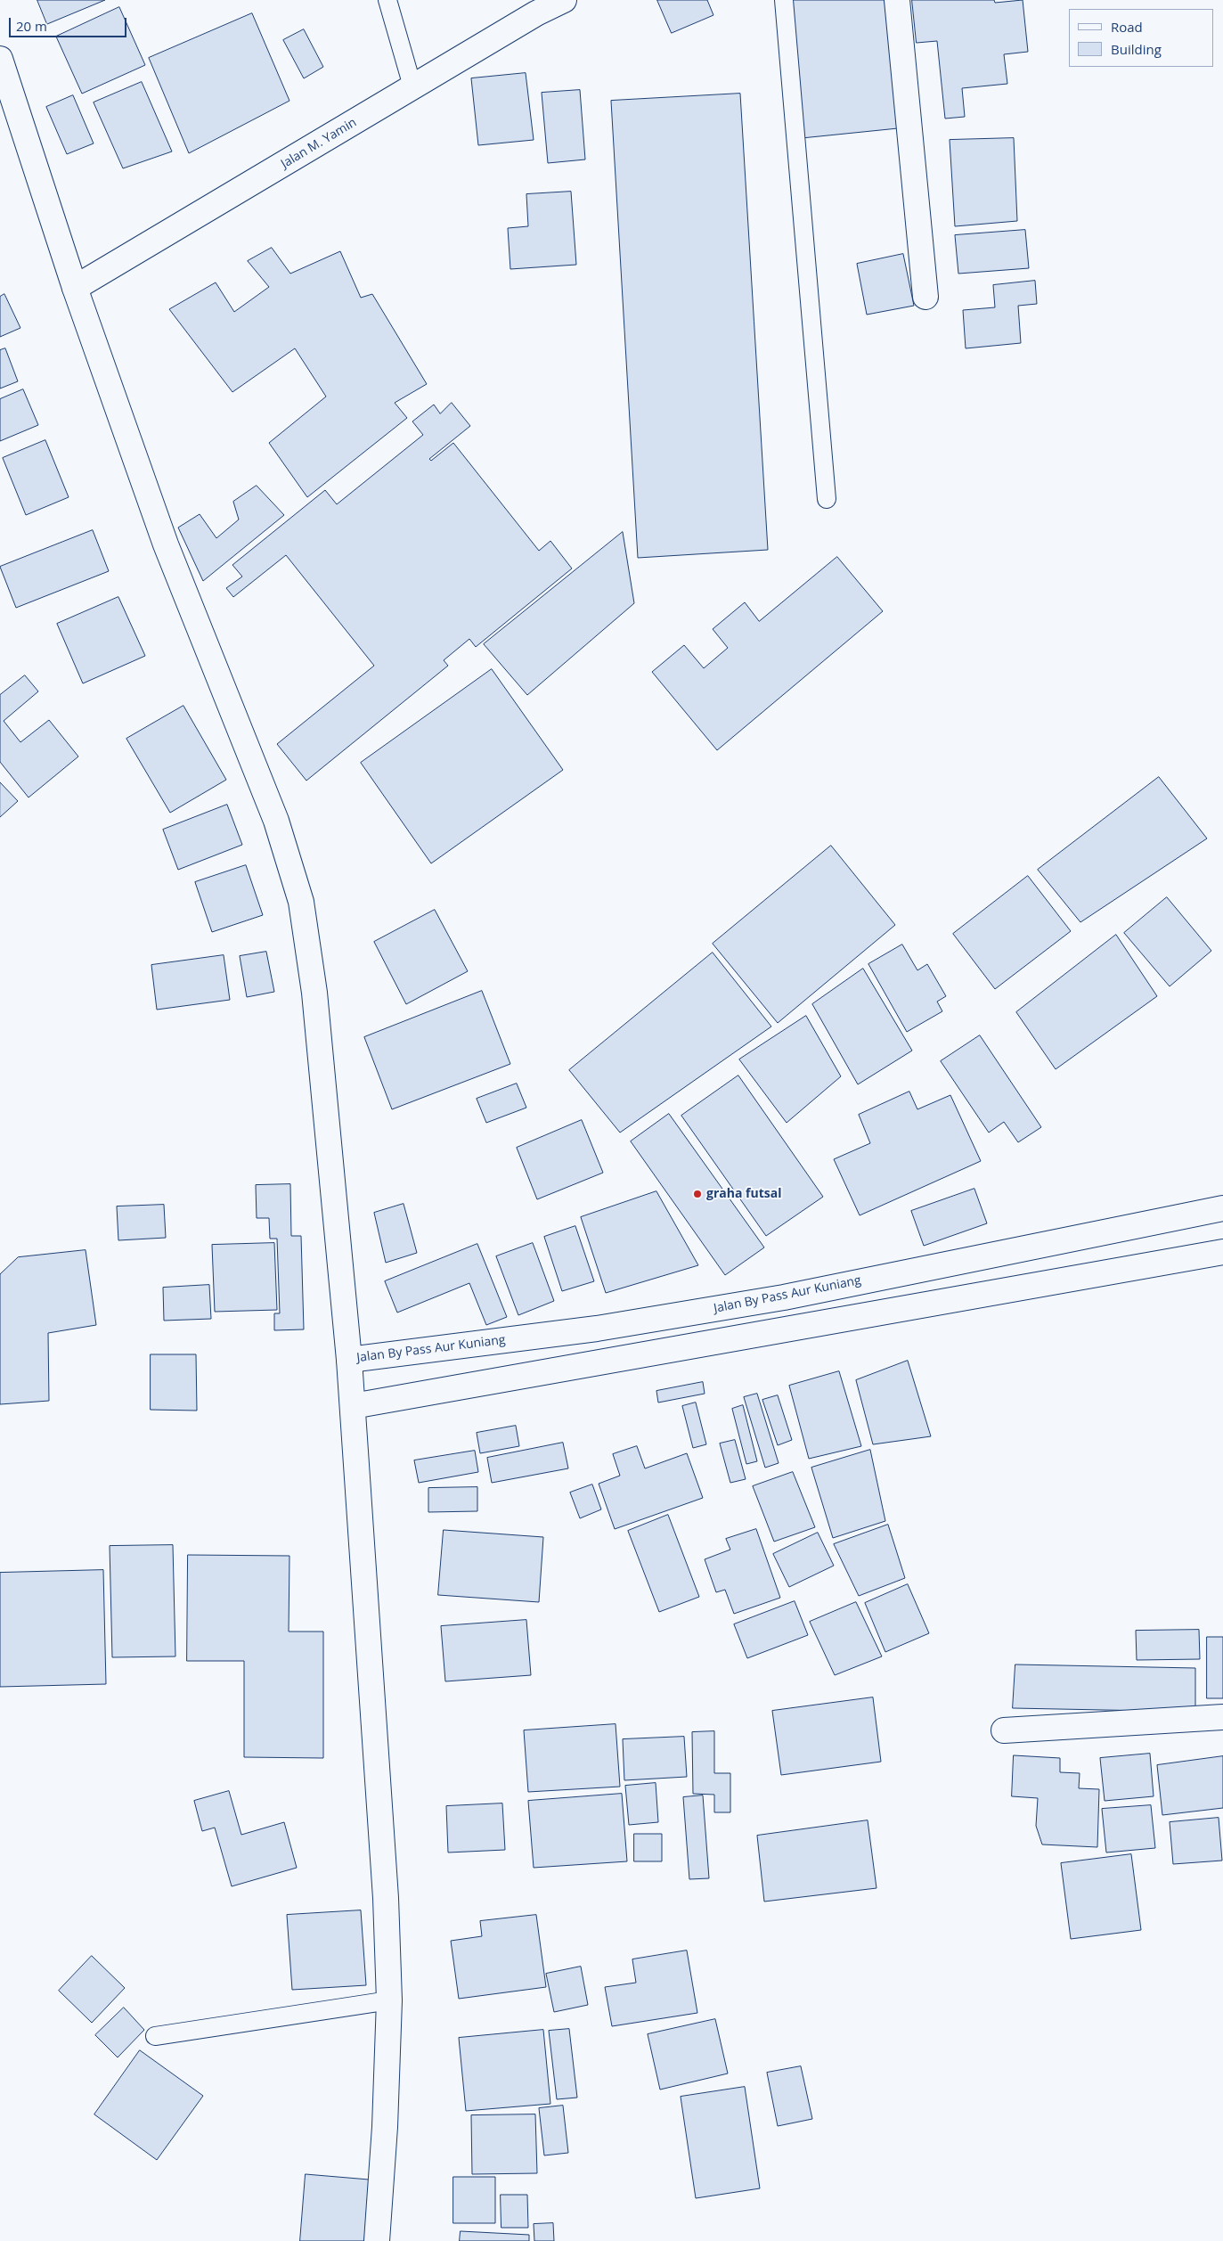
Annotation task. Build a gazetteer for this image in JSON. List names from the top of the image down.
{
  "streets": {
    "main road": ["Jalan M. Yamin", "Jalan By Pass Aur Kuniang"]
  },
  "places": ["graha futsal"],
  "legend": ["Road", "Building"],
  "scale_bar": "20 m"
}
